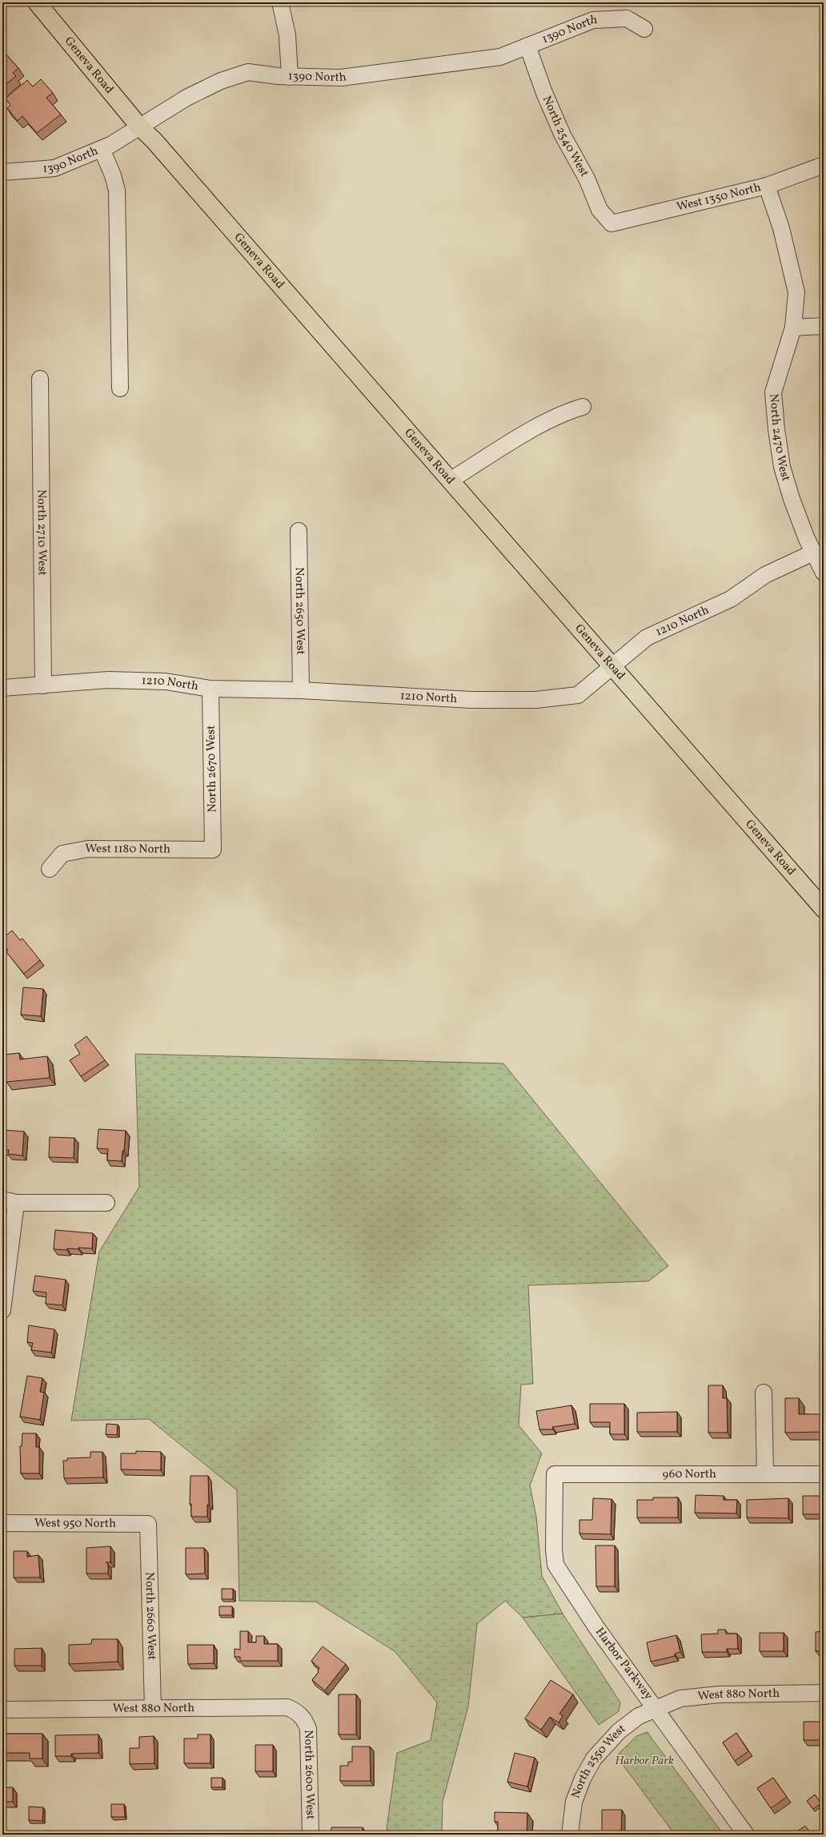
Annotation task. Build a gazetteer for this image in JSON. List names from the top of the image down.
{
  "streets": {
    "main road": ["Geneva Road"],
    "street": [
      "1390 North",
      "North 2540 West",
      "West 1350 North",
      "North 2470 West",
      "North 2710 West",
      "North 2650 West",
      "1210 North",
      "North 2670 West",
      "West 1180 North",
      "960 North",
      "West 950 North",
      "North 2660 West",
      "Harbor Parkway",
      "West 880 North",
      "North 2550 West",
      "North 2600 West"
    ]
  },
  "crossings": [
    ["1390 North", "Geneva Road"],
    ["1390 North", "North 2540 West"],
    ["Geneva Road", "1210 North"],
    ["North 2540 West", "West 1350 North"],
    ["West 1350 North", "North 2470 West"],
    ["North 2470 West", "1210 North"],
    ["North 2710 West", "1210 North"],
    ["North 2650 West", "1210 North"],
    ["1210 North", "North 2670 West"],
    ["North 2670 West", "West 1180 North"],
    ["960 North", "Harbor Parkway"],
    ["West 950 North", "North 2660 West"],
    ["North 2660 West", "West 880 North"],
    ["Harbor Parkway", "West 880 North"],
    ["Harbor Parkway", "North 2550 West"],
    ["West 880 North", "North 2550 West"],
    ["West 880 North", "North 2600 West"]
  ],
  "parks": ["Harbor Park"]
}
